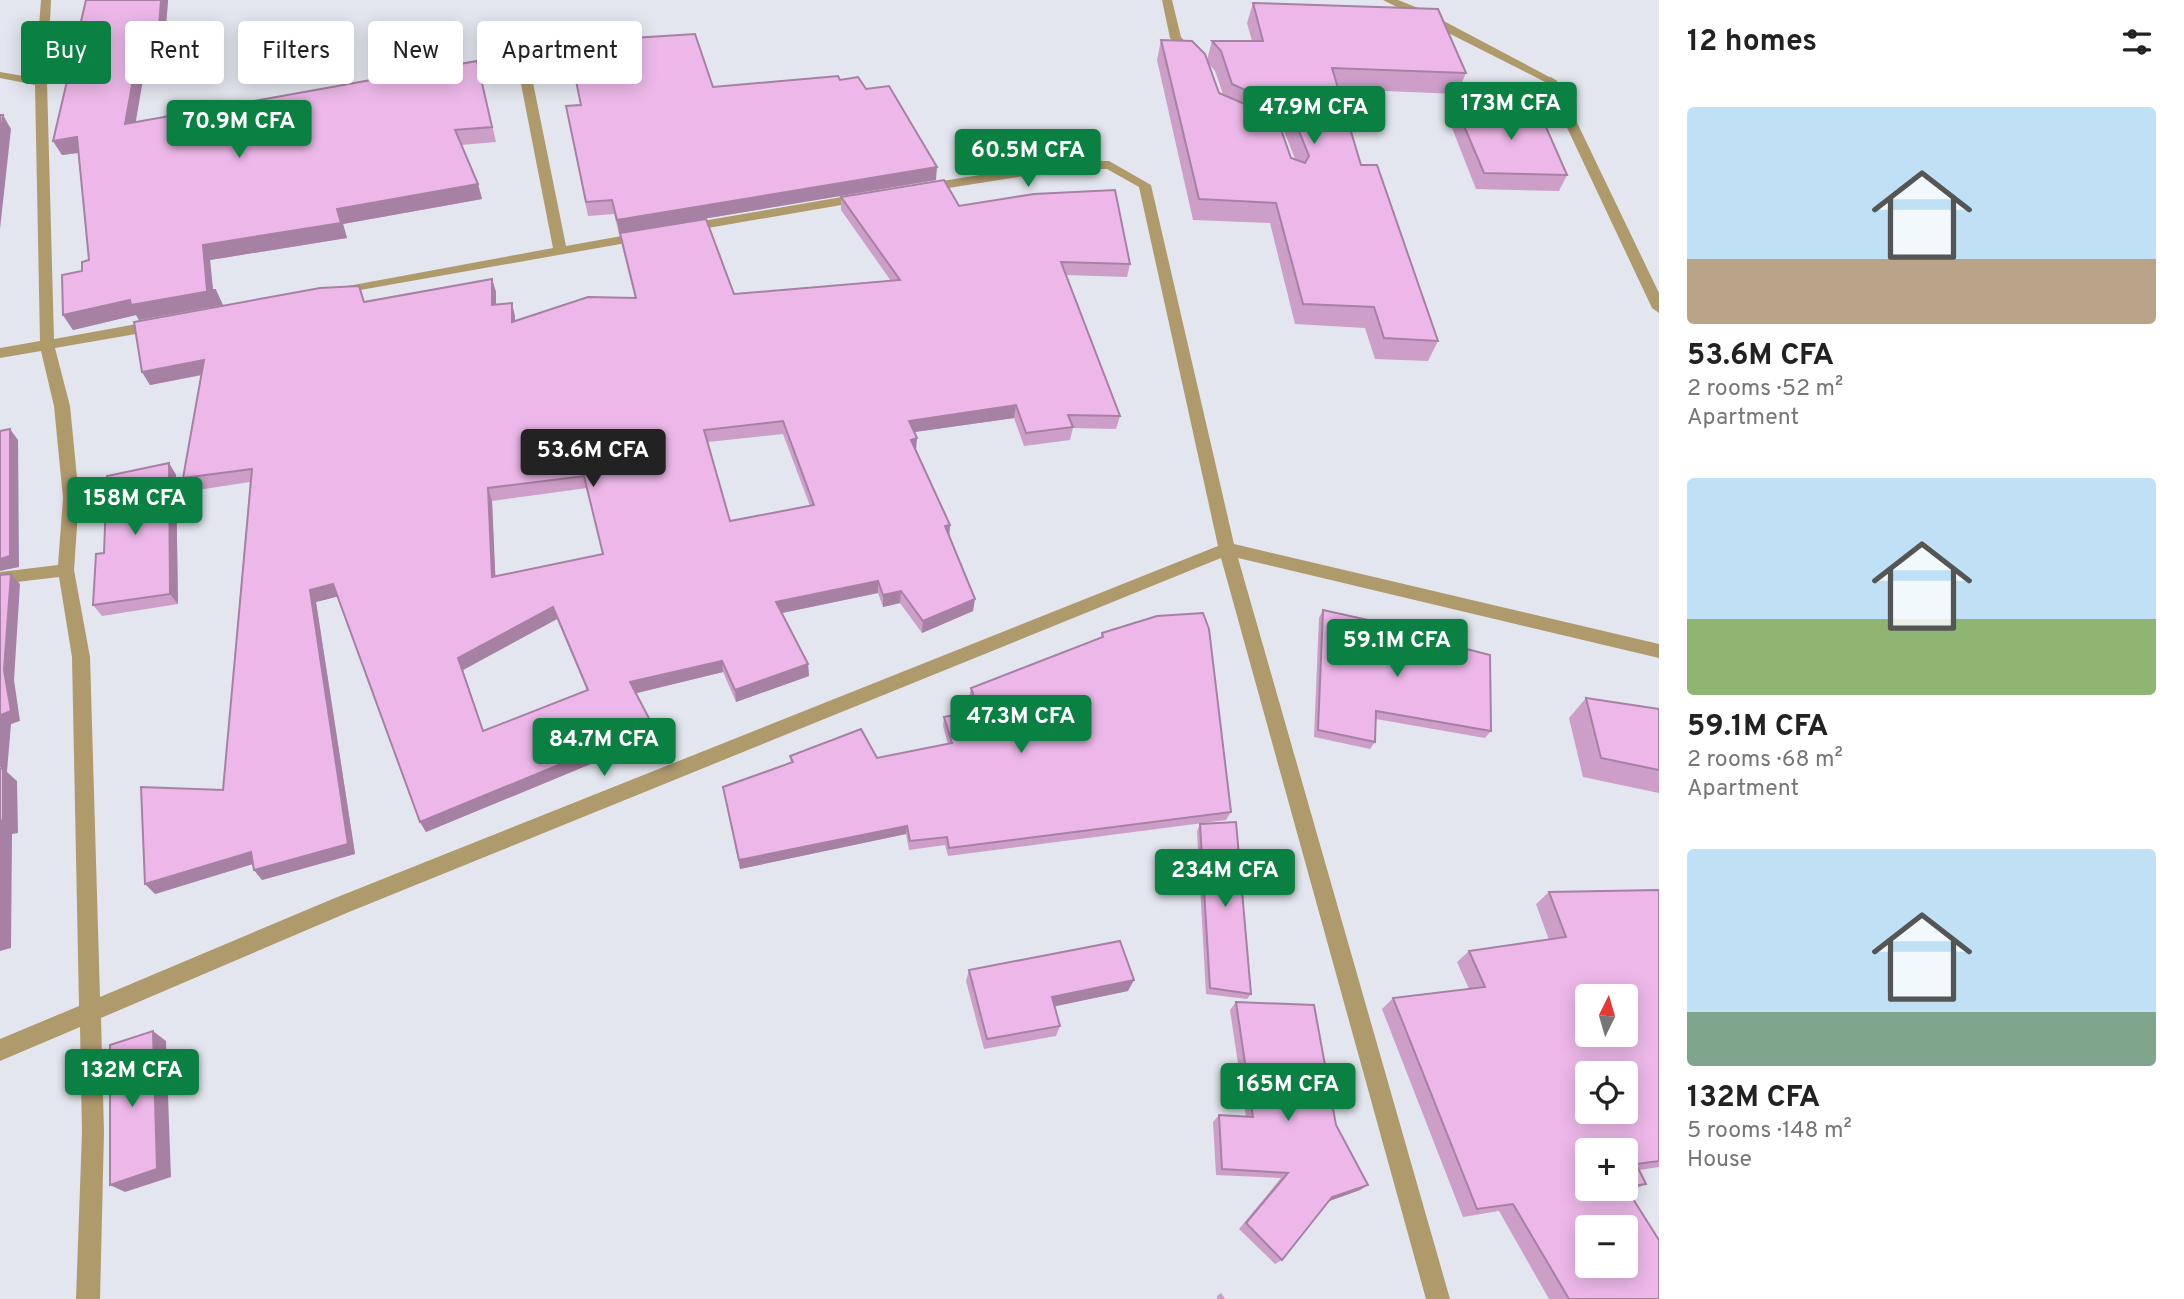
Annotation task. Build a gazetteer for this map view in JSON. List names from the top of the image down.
{
  "north": "top",
  "page": {
    "heading": "12 homes",
    "chip": [
      "Buy",
      "Rent",
      "Filters",
      "New",
      "Apartment"
    ],
    "price": [
      "173M CFA",
      "47.9M CFA",
      "70.9M CFA",
      "60.5M CFA",
      "53.6M CFA",
      "158M CFA",
      "59.1M CFA",
      "47.3M CFA",
      "84.7M CFA",
      "234M CFA",
      "132M CFA",
      "165M CFA"
    ],
    "list": [
      {
        "name": "53.6M CFA",
        "note": "2 rooms · 52 m² · Apartment"
      },
      {
        "name": "59.1M CFA",
        "note": "2 rooms · 68 m² · Apartment"
      },
      {
        "name": "132M CFA",
        "note": "5 rooms · 148 m² · House"
      }
    ],
    "map_buttons": ["+", "−"]
  }
}
